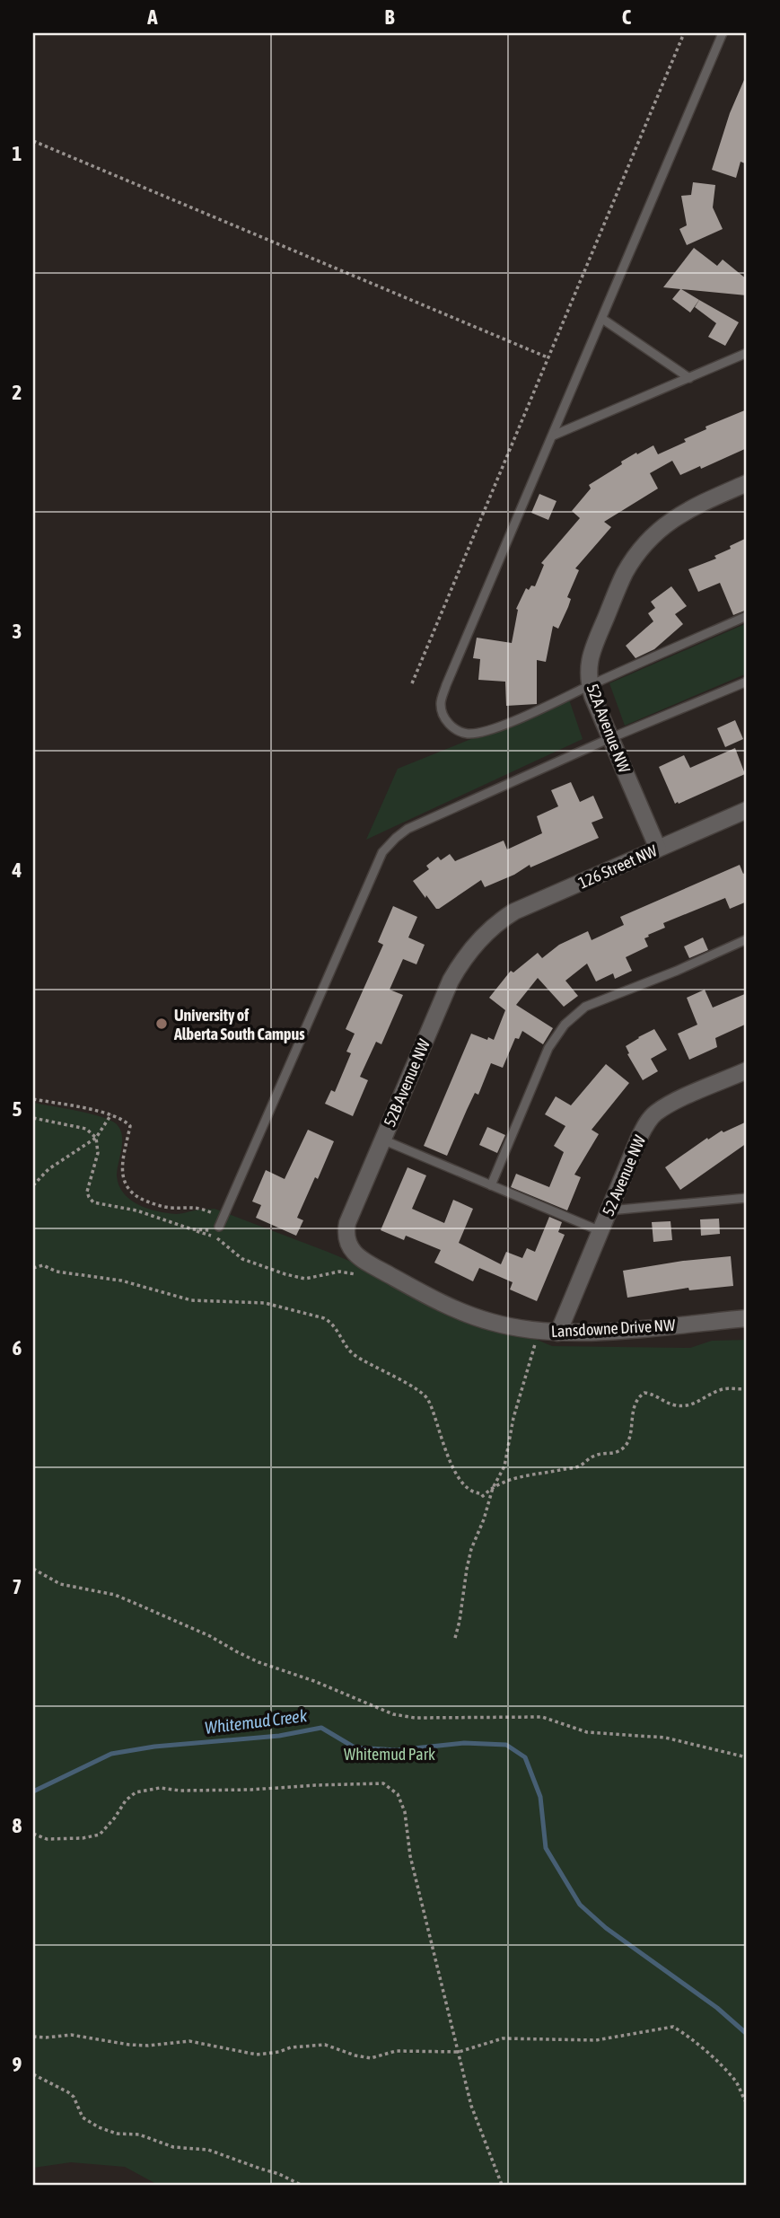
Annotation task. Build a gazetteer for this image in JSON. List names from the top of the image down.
{
  "streets": {
    "street": [
      "52A Avenue NW",
      "126 Street NW",
      "52B Avenue NW",
      "52 Avenue NW",
      "Lansdowne Drive NW"
    ]
  },
  "crossings": [
    ["52A Avenue NW", "126 Street NW"],
    ["126 Street NW", "52B Avenue NW"],
    ["52B Avenue NW", "Lansdowne Drive NW"],
    ["52 Avenue NW", "Lansdowne Drive NW"]
  ],
  "water": ["Whitemud Creek"],
  "parks": ["Whitemud Park"],
  "places": ["University of Alberta South Campus"],
  "grid": {
    "columns": ["A", "B", "C"],
    "rows": [
      "1",
      "2",
      "3",
      "4",
      "5",
      "6",
      "7",
      "8",
      "9"
    ]
  }
}
